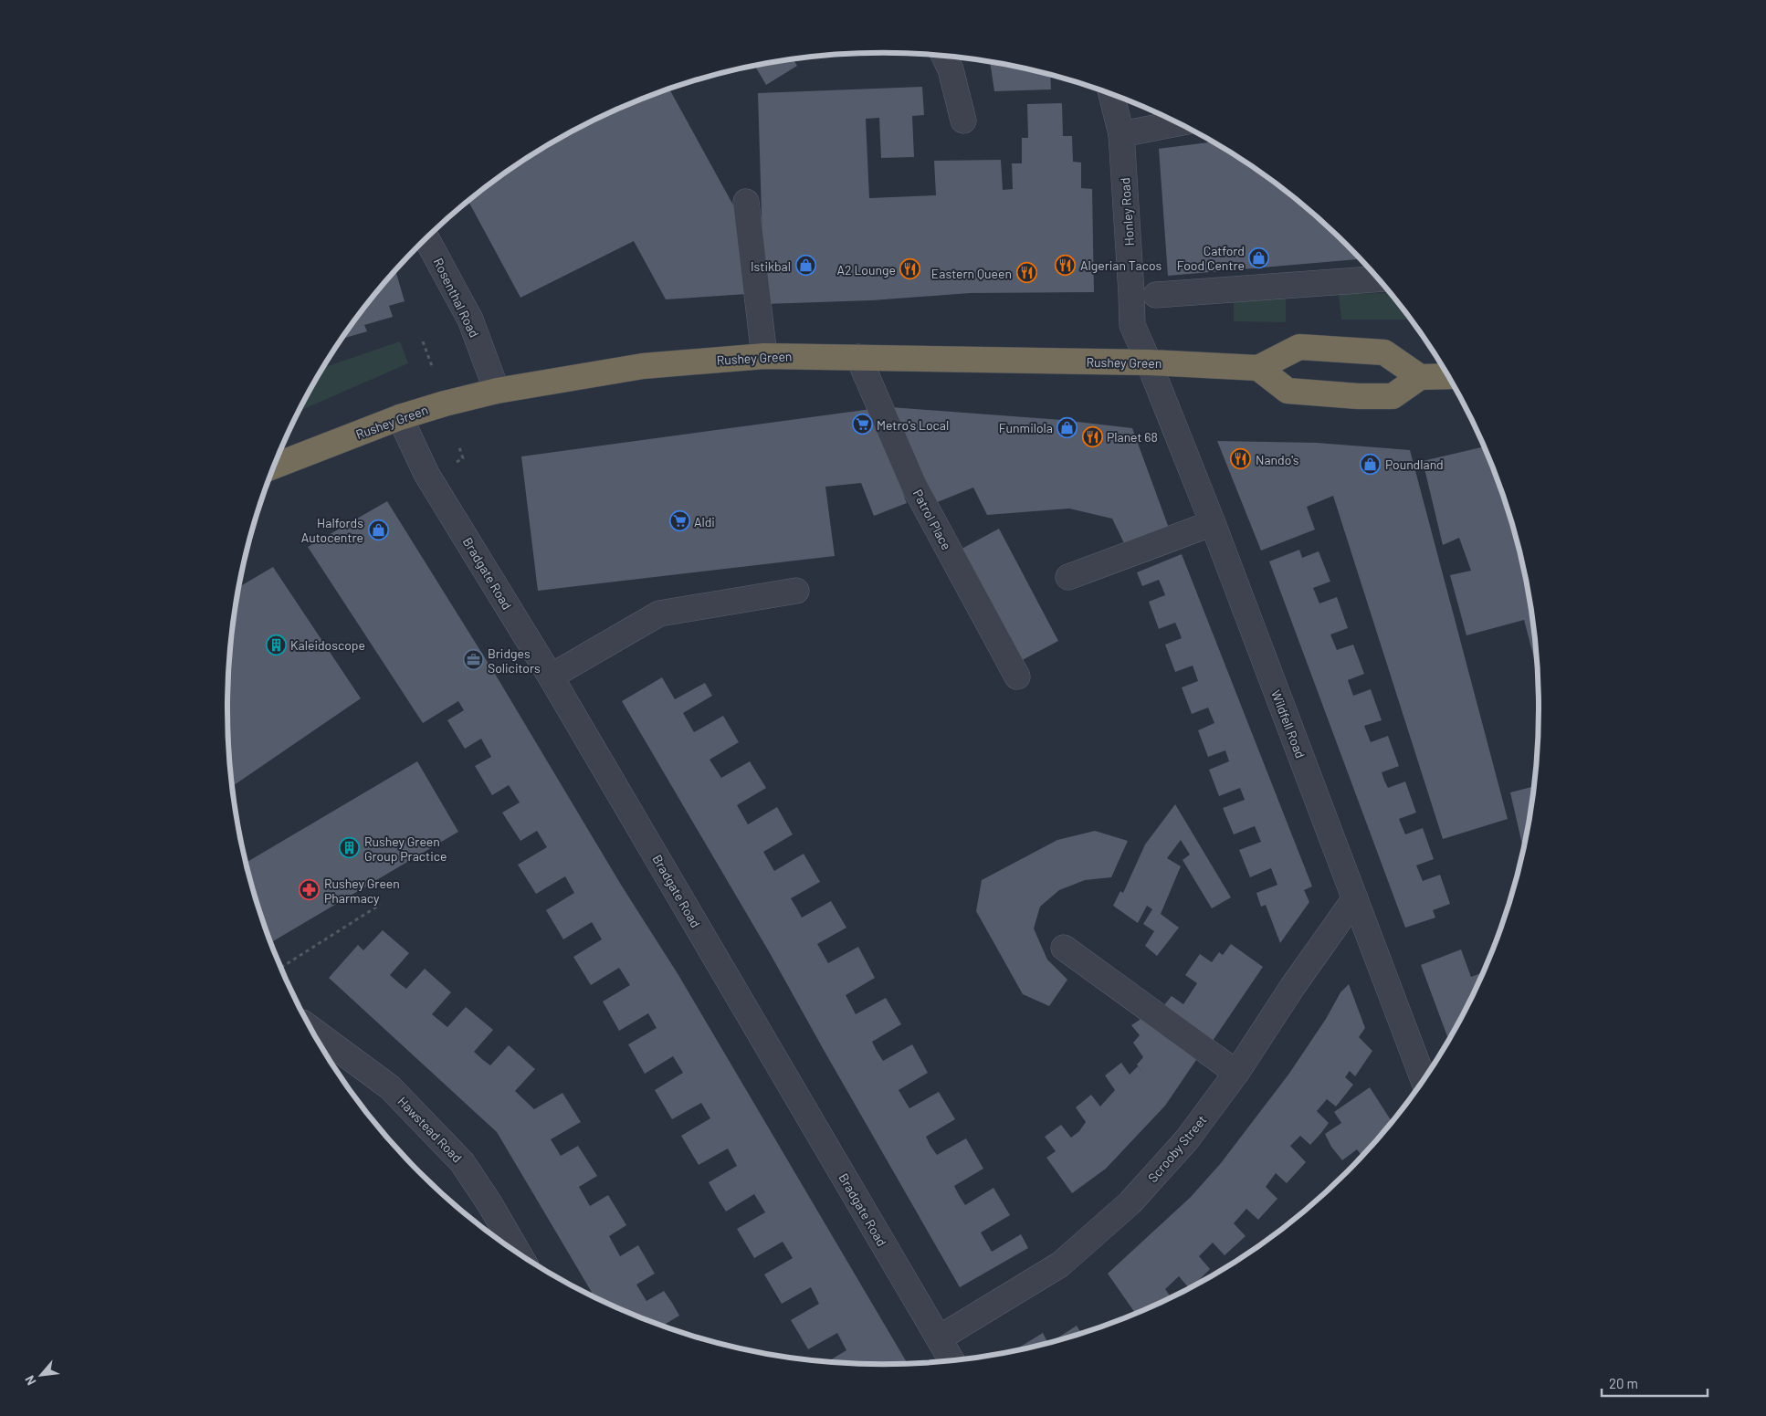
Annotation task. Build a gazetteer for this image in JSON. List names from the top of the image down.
{
  "streets": {
    "highway": ["Rushey Green"],
    "street": [
      "Honley Road",
      "Rosenthal Road",
      "Patrol Place",
      "Bradgate Road",
      "Wildfell Road",
      "Hawstead Road",
      "Scrooby Street"
    ]
  },
  "crossings": [
    ["Honley Road", "Rushey Green"],
    ["Honley Road", "Wildfell Road"],
    ["Rosenthal Road", "Rushey Green"],
    ["Rushey Green", "Patrol Place"],
    ["Rushey Green", "Bradgate Road"],
    ["Rushey Green", "Wildfell Road"],
    ["Bradgate Road", "Scrooby Street"],
    ["Wildfell Road", "Scrooby Street"]
  ],
  "places": {
    "shop": [
      "Catford Food Centre",
      "Istikbal",
      "Funmilola",
      "Poundland",
      "Halfords Autocentre"
    ],
    "restaurant": [
      "Algerian Tacos",
      "A2 Lounge",
      "Eastern Queen",
      "Planet 68",
      "Nando's"
    ],
    "supermarket": ["Metro's Local", "Aldi"],
    "building": ["Kaleidoscope", "Rushey Green Group Practice"],
    "office": ["Bridges Solicitors"],
    "pharmacy": ["Rushey Green Pharmacy"]
  },
  "scale_bar": "20 m",
  "north": "bottom left"
}
